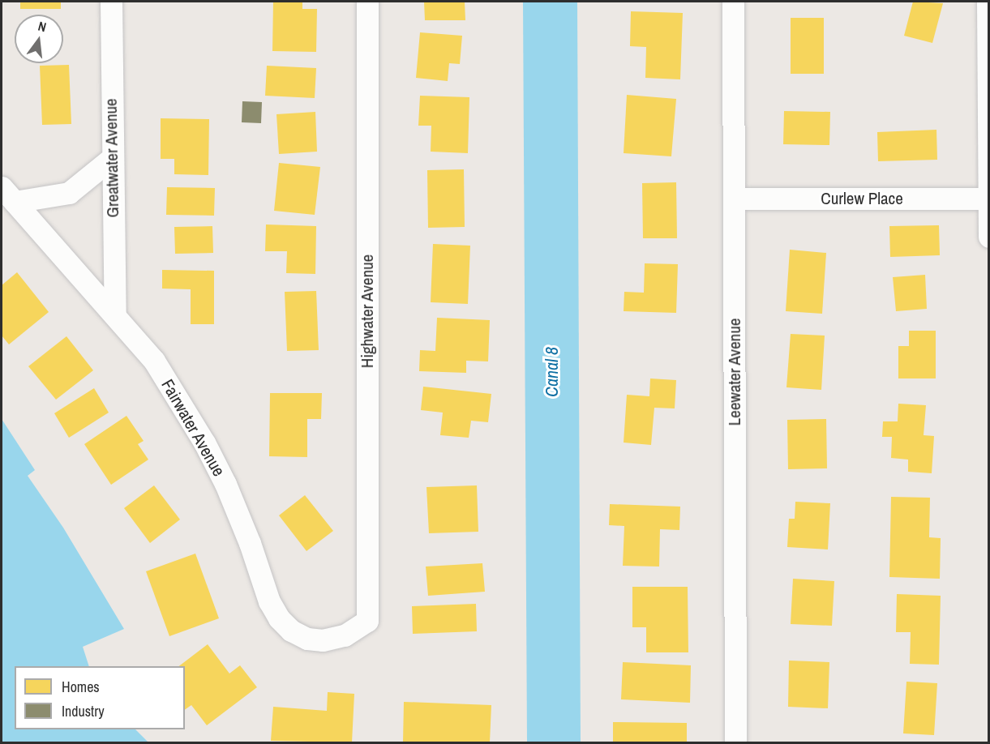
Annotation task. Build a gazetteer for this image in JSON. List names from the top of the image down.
{
  "streets": {
    "street": [
      "Greatwater Avenue",
      "Curlew Place",
      "Highwater Avenue",
      "Leewater Avenue",
      "Fairwater Avenue"
    ]
  },
  "crossings": [
    ["Greatwater Avenue", "Fairwater Avenue"],
    ["Curlew Place", "Leewater Avenue"],
    ["Highwater Avenue", "Fairwater Avenue"]
  ],
  "water": ["Canal 8"],
  "legend": ["Homes", "Industry"],
  "north": "top"
}
